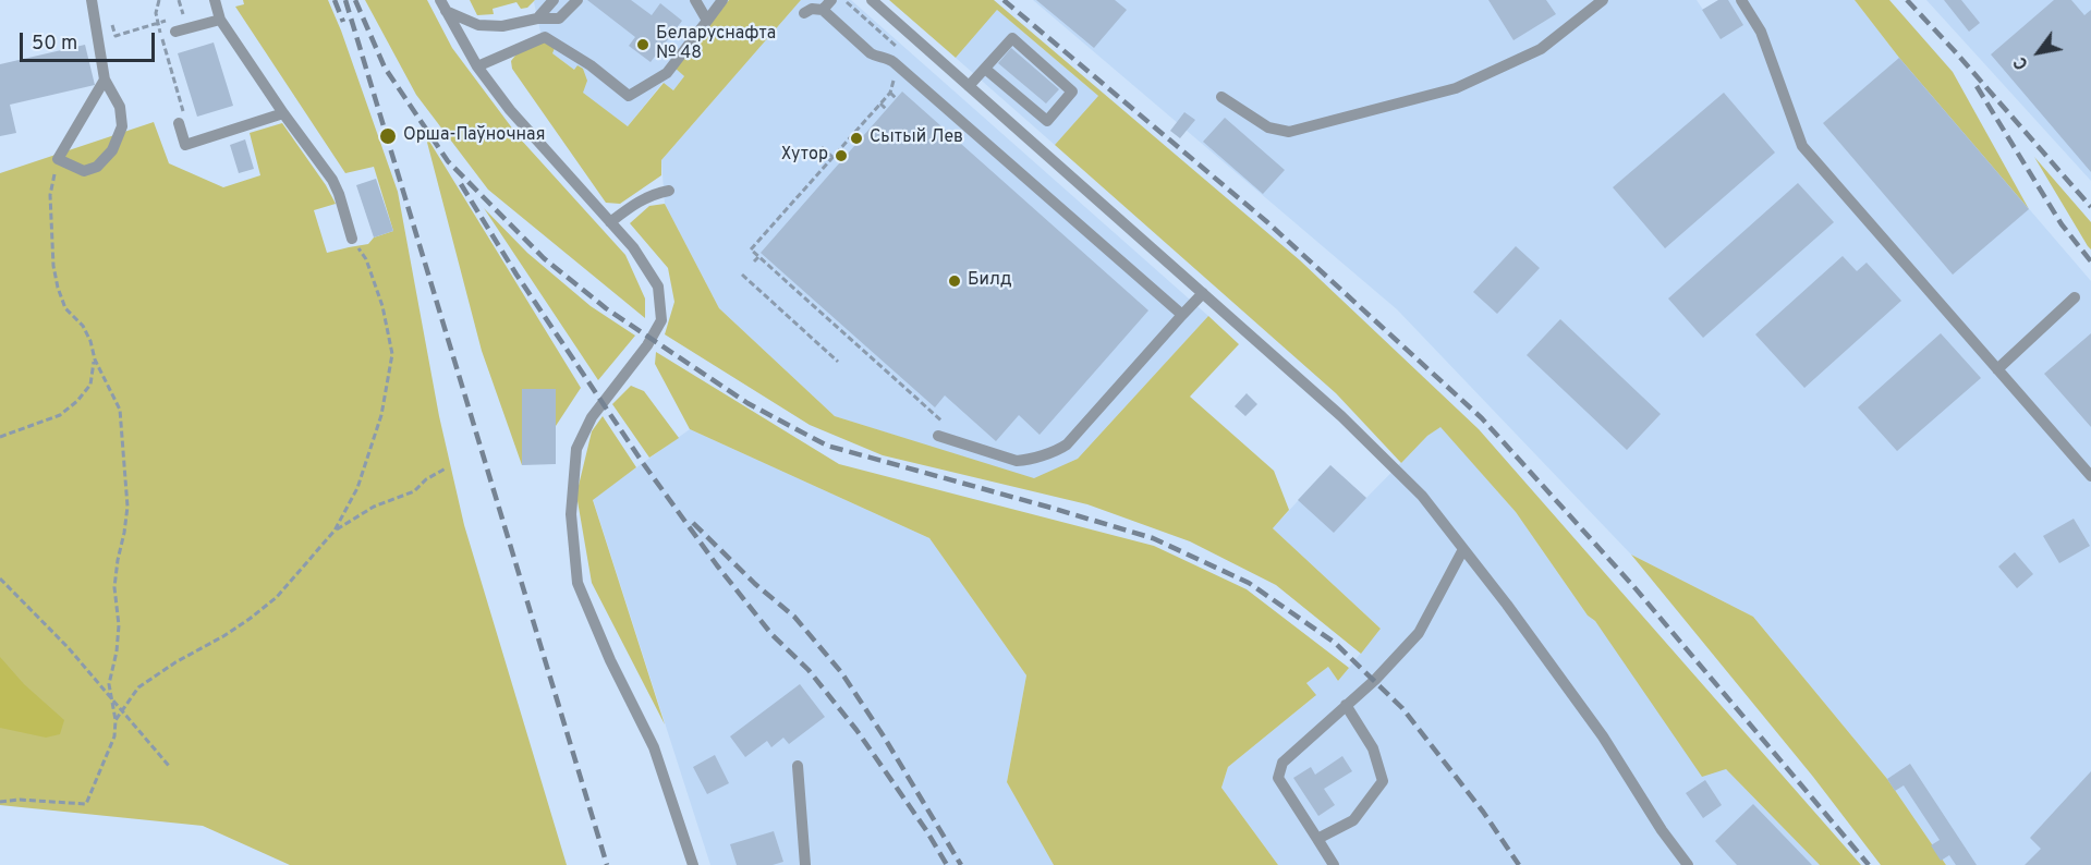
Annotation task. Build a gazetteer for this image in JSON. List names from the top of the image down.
{
  "places": [
    "Беларуснафта № 48",
    "Орша-Паўночная",
    "Сытый Лев",
    "Хутор",
    "Билд"
  ],
  "scale_bar": "50 m",
  "north": "bottom left"
}
